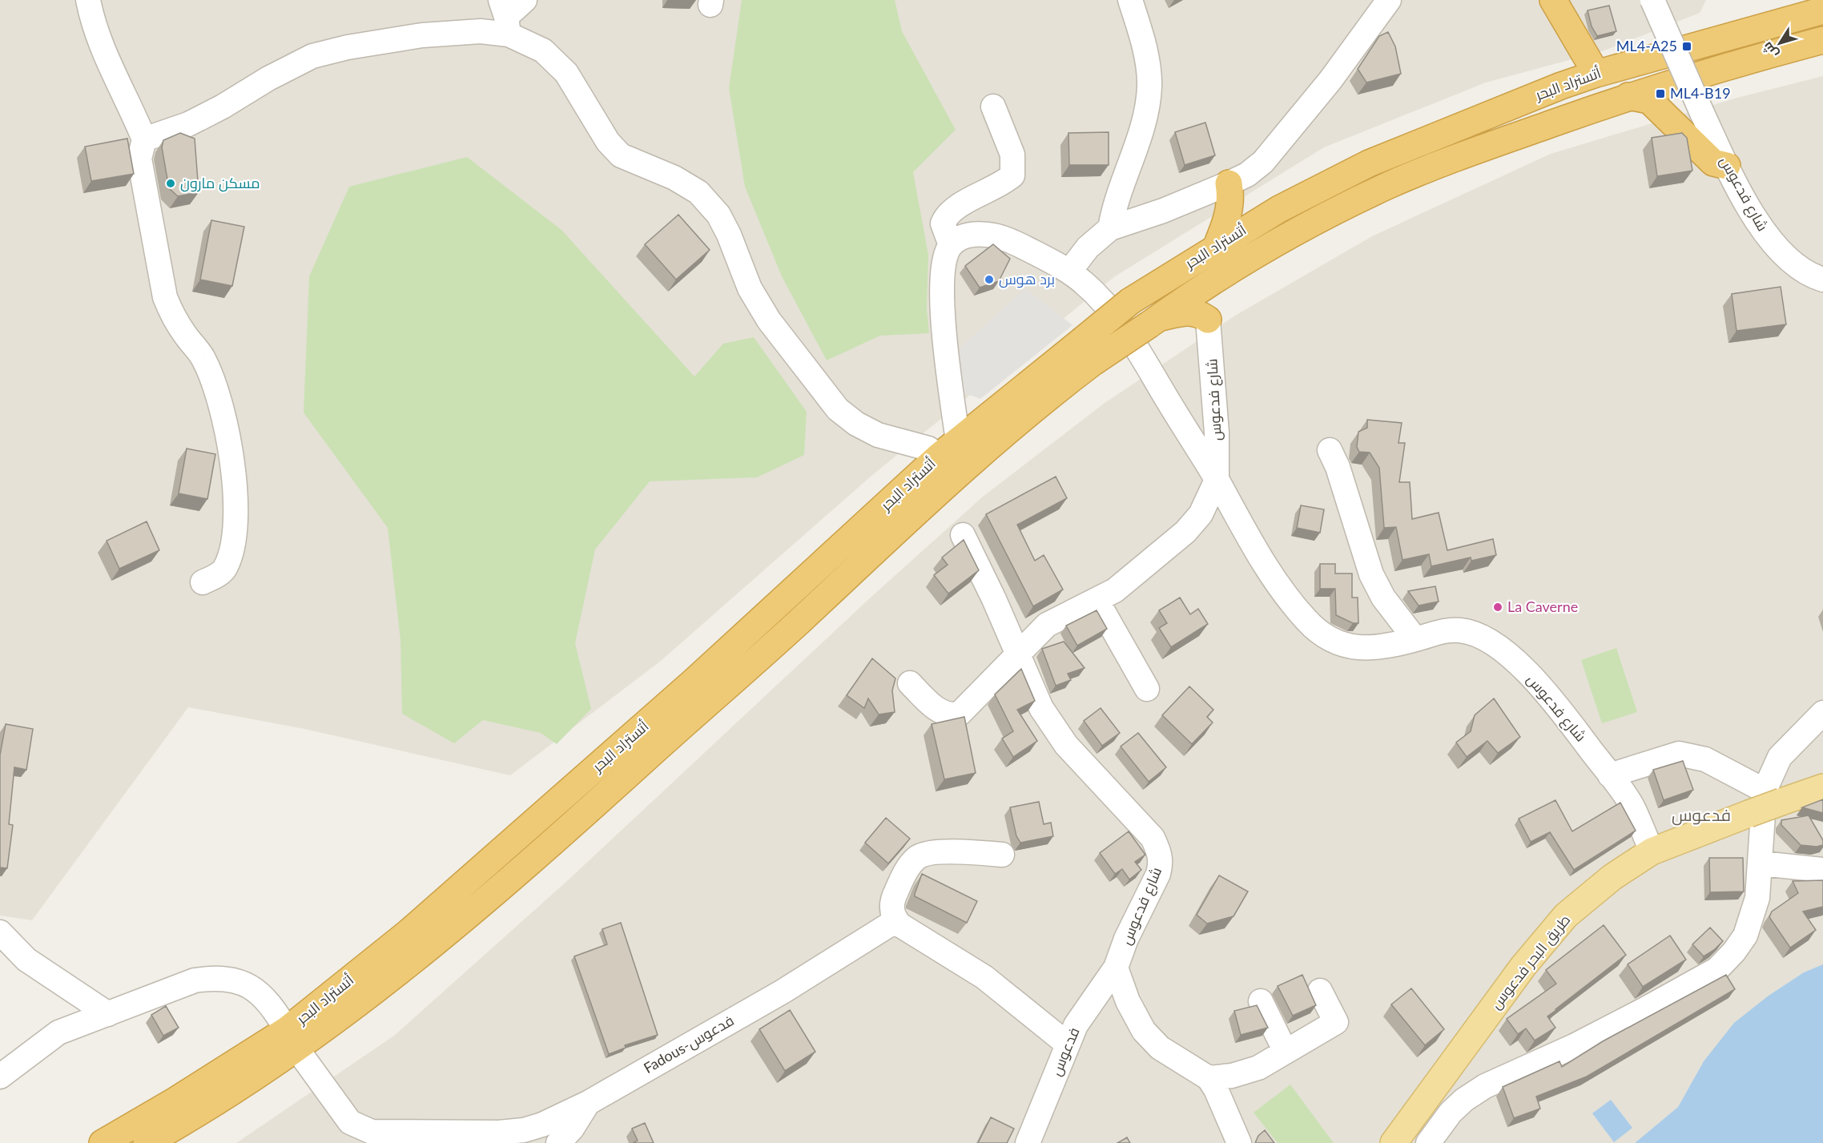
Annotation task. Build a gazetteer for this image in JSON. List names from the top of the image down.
{
  "streets": {
    "highway": ["أتستراد البحر"],
    "main road": ["طريق البحر فدعوس"],
    "street": ["شارع فدعوس", "Fadous-فدعوس", "فدعوس"]
  },
  "crossings": [
    ["أتستراد البحر", "Fadous-فدعوس"],
    ["شارع فدعوس", "طريق البحر فدعوس"],
    ["شارع فدعوس", "فدعوس"]
  ],
  "districts": ["فدعوس"],
  "places": {
    "transit": ["ML4-A25", "ML4-B19"],
    "other": ["مسكن مارون", "برد هوس", "La Caverne"]
  },
  "north": "bottom left"
}
